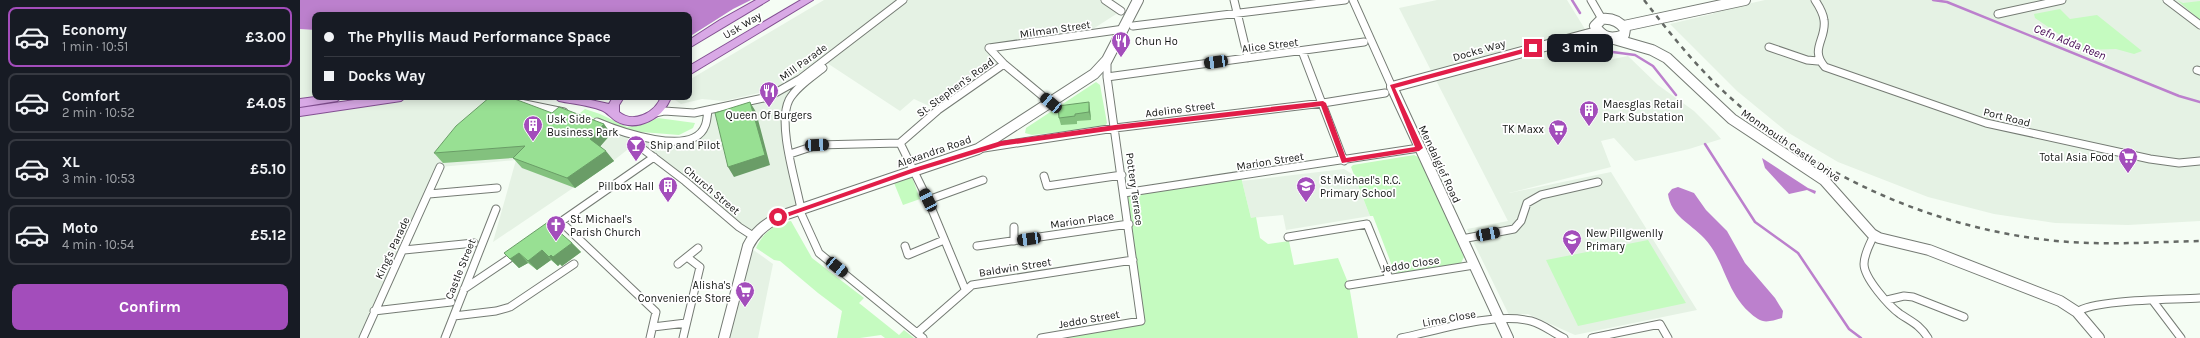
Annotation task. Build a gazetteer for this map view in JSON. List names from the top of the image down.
{
  "streets": {
    "main road": ["Usk Way"],
    "street": [
      "Milman Street",
      "Alice Street",
      "Docks Way",
      "Mill Parade",
      "St. Stephen's Road",
      "Adeline Street",
      "Port Road",
      "Monmouth Castle Drive",
      "Alexandra Road",
      "Marion Street",
      "Mendalgief Road",
      "Pottery Terrace",
      "Church Street",
      "Marion Place",
      "King's Parade",
      "Jeddo Close",
      "Baldwin Street",
      "Castle Street",
      "Lime Close",
      "Jeddo Street"
    ]
  },
  "crossings": [
    ["Milman Street", "St. Stephen's Road"],
    ["Milman Street", "Alexandra Road"],
    ["Alice Street", "Pottery Terrace"],
    ["Docks Way", "Adeline Street"],
    ["Docks Way", "Monmouth Castle Drive"],
    ["Docks Way", "Mendalgief Road"],
    ["Mill Parade", "Alexandra Road"],
    ["Mill Parade", "Baldwin Street"],
    ["Adeline Street", "Alexandra Road"],
    ["Adeline Street", "Mendalgief Road"],
    ["Adeline Street", "Pottery Terrace"],
    ["Alexandra Road", "Pottery Terrace"],
    ["Alexandra Road", "Church Street"],
    ["Marion Street", "Mendalgief Road"],
    ["Marion Street", "Pottery Terrace"],
    ["Mendalgief Road", "Jeddo Close"],
    ["Mendalgief Road", "Lime Close"],
    ["Pottery Terrace", "Marion Place"],
    ["Pottery Terrace", "Baldwin Street"],
    ["Pottery Terrace", "Jeddo Street"]
  ],
  "water": ["Cefn Adda Reen"],
  "places": {
    "restaurant": ["Chun Ho", "Queen Of Burgers"],
    "building": ["Maesglas Retail Park Substation", "Usk Side Business Park", "Pillbox Hall"],
    "supermarket": ["TK Maxx", "Total Asia Food", "Alisha's Convenience Store"],
    "bar": ["Ship and Pilot"],
    "school or university": ["St Michael's R.C. Primary School", "New Pillgwenlly Primary"],
    "church": ["St. Michael's Parish Church"]
  },
  "page": {
    "list": [
      {
        "name": "Economy",
        "note": "1 min · 10:51",
        "value": "£3.00"
      },
      {
        "name": "Comfort",
        "note": "2 min · 10:52",
        "value": "£4.05"
      },
      {
        "name": "XL",
        "note": "3 min · 10:53",
        "value": "£5.10"
      },
      {
        "name": "Moto",
        "note": "4 min · 10:54",
        "value": "£5.12"
      }
    ],
    "banner": ["The Phyllis Maud Performance Space", "Docks Way"],
    "bubble": "3 min",
    "buttons": "Confirm"
  }
}
